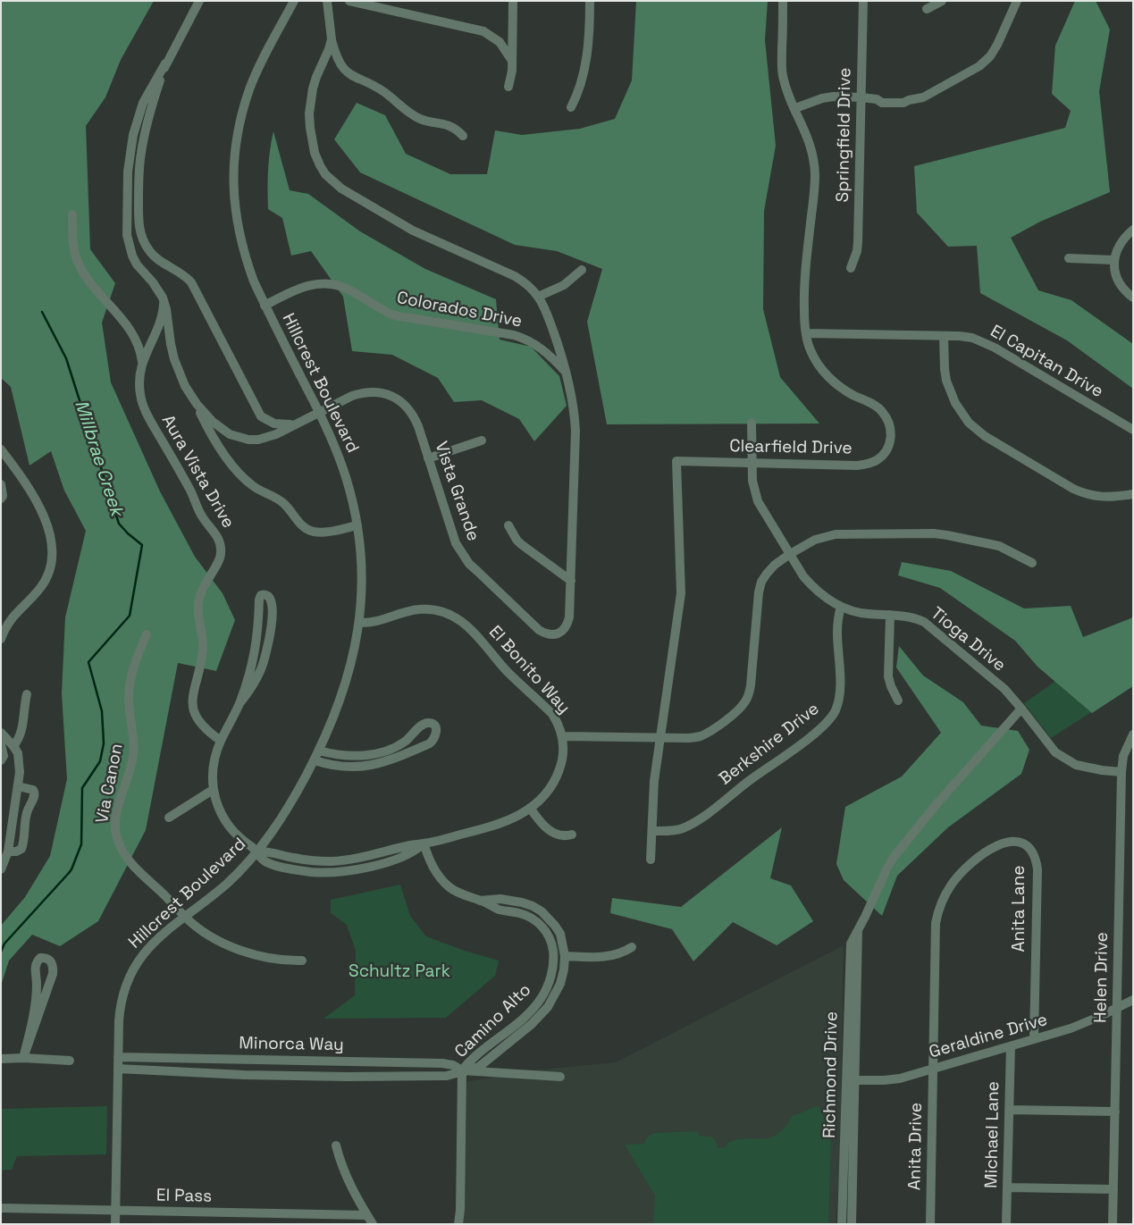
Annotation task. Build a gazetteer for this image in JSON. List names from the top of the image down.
{
  "streets": {
    "street": [
      "Springfield Drive",
      "Colorados Drive",
      "El Capitan Drive",
      "Hillcrest Boulevard",
      "Clearfield Drive",
      "Aura Vista Drive",
      "Vista Grande",
      "Tioga Drive",
      "El Bonito Way",
      "Berkshire Drive",
      "Via Canon",
      "Anita Lane",
      "Helen Drive",
      "Camino Alto",
      "Geraldine Drive",
      "Minorca Way",
      "Richmond Drive",
      "Michael Lane",
      "Anita Drive",
      "El Pass"
    ]
  },
  "crossings": [
    ["Colorados Drive", "Hillcrest Boulevard"],
    ["Colorados Drive", "Vista Grande"],
    ["El Capitan Drive", "Clearfield Drive"],
    ["Hillcrest Boulevard", "Vista Grande"],
    ["Hillcrest Boulevard", "El Bonito Way"],
    ["Hillcrest Boulevard", "Via Canon"],
    ["Hillcrest Boulevard", "Minorca Way"],
    ["Hillcrest Boulevard", "El Pass"],
    ["Clearfield Drive", "Tioga Drive"],
    ["Clearfield Drive", "Berkshire Drive"],
    ["Tioga Drive", "Berkshire Drive"],
    ["Tioga Drive", "Helen Drive"],
    ["Tioga Drive", "Richmond Drive"],
    ["El Bonito Way", "Camino Alto"],
    ["Anita Lane", "Geraldine Drive"],
    ["Anita Lane", "Anita Drive"],
    ["Helen Drive", "Geraldine Drive"],
    ["Camino Alto", "Minorca Way"],
    ["Geraldine Drive", "Richmond Drive"],
    ["Geraldine Drive", "Michael Lane"],
    ["Geraldine Drive", "Anita Drive"]
  ],
  "water": ["Millbrae Creek"],
  "parks": ["Schultz Park"]
}
